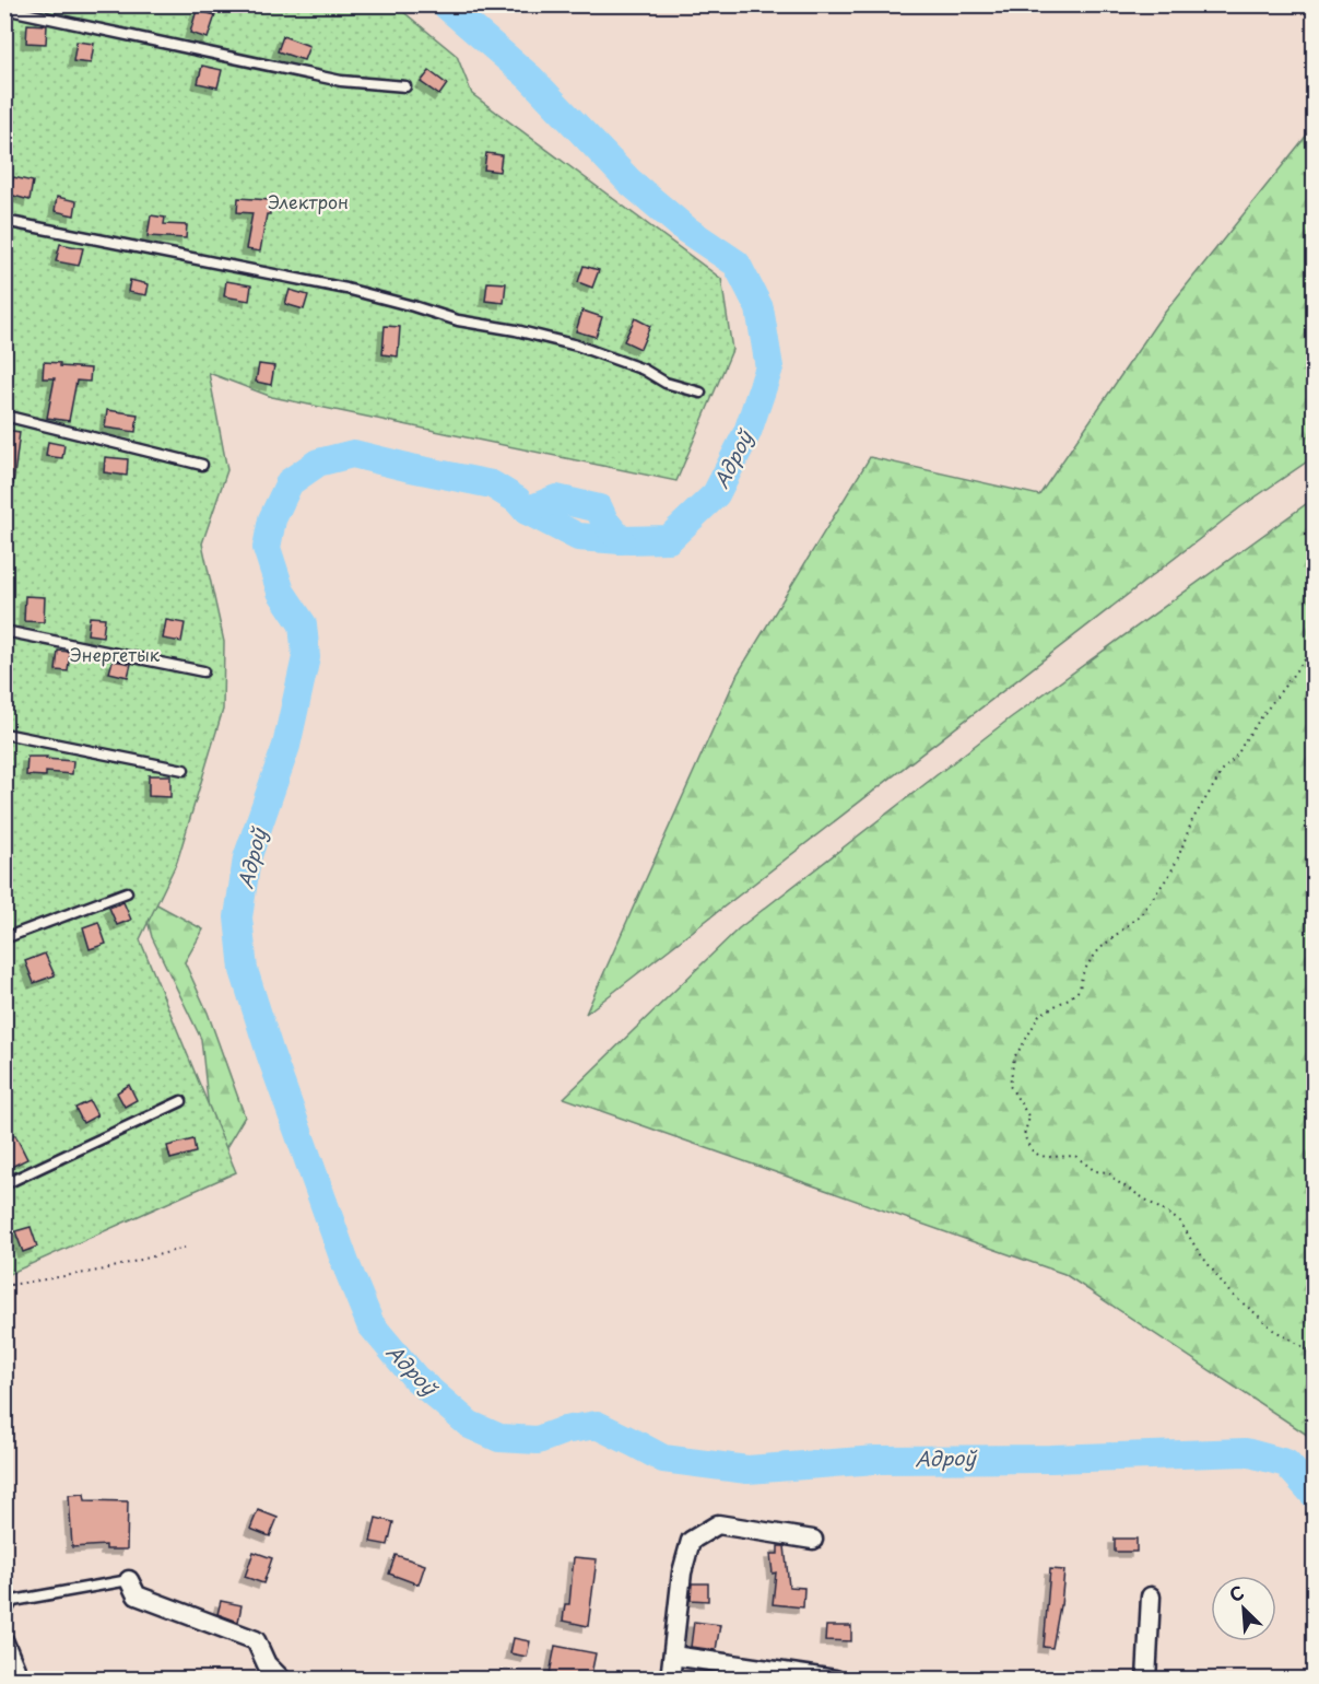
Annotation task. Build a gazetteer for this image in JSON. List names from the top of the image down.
{
  "water": ["Адроў"],
  "parks": ["Электрон", "Энергетык"],
  "north": "top left"
}
